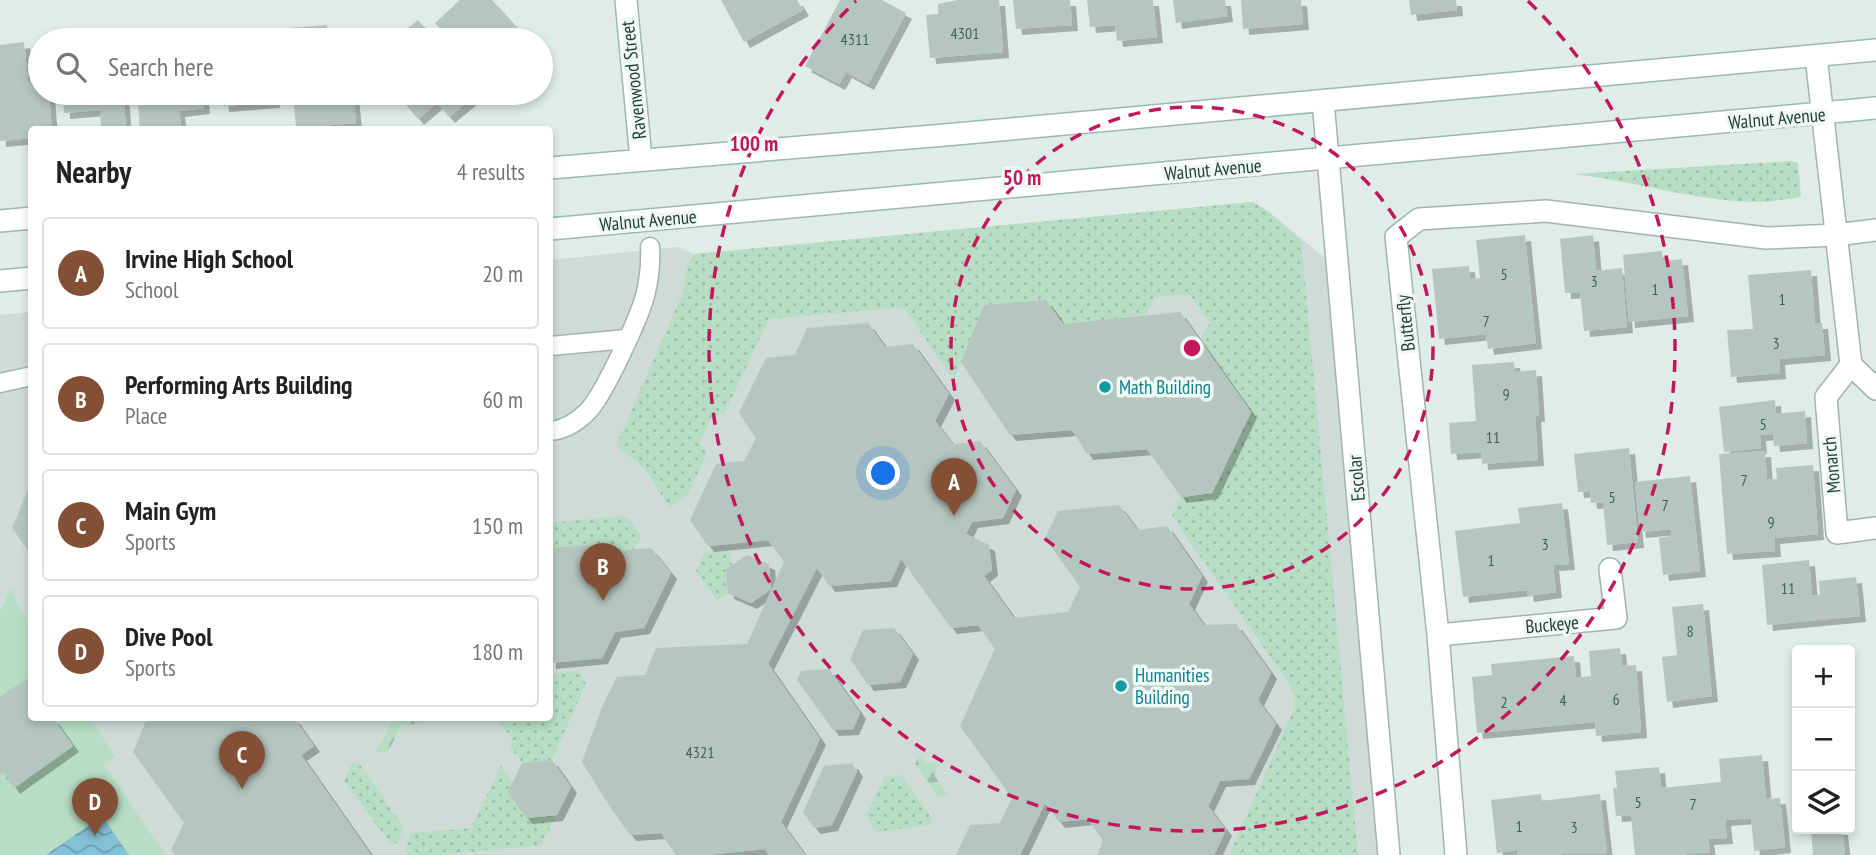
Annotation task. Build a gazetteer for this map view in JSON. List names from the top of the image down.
{
  "streets": {
    "street": [
      "Ravenwood Street",
      "Walnut Avenue",
      "Butterfly",
      "Monarch",
      "Escolar",
      "Buckeye"
    ]
  },
  "crossings": [
    ["Walnut Avenue", "Escolar"],
    ["Butterfly", "Buckeye"]
  ],
  "places": ["Math Building", "Humanities Building"],
  "house_numbers": [
    "4301",
    "4311",
    "5",
    "3",
    "1",
    "1",
    "7",
    "3",
    "9",
    "5",
    "11",
    "7",
    "5",
    "7",
    "9",
    "3",
    "1",
    "11",
    "8",
    "6",
    "4",
    "2",
    "4321",
    "5",
    "7",
    "1",
    "3"
  ],
  "page": {
    "search": "Search here",
    "heading": ["Nearby", "4 results"],
    "list": [
      {
        "mark": "A",
        "name": "Irvine High School",
        "note": "School",
        "value": "20 m"
      },
      {
        "mark": "B",
        "name": "Performing Arts Building",
        "note": "Place",
        "value": "60 m"
      },
      {
        "mark": "C",
        "name": "Main Gym",
        "note": "Sports",
        "value": "150 m"
      },
      {
        "mark": "D",
        "name": "Dive Pool",
        "note": "Sports",
        "value": "180 m"
      }
    ],
    "pins": [
      "A",
      "B",
      "C",
      "D"
    ],
    "map_buttons": ["+", "−"]
  },
  "rings": ["100 m", "50 m"]
}
